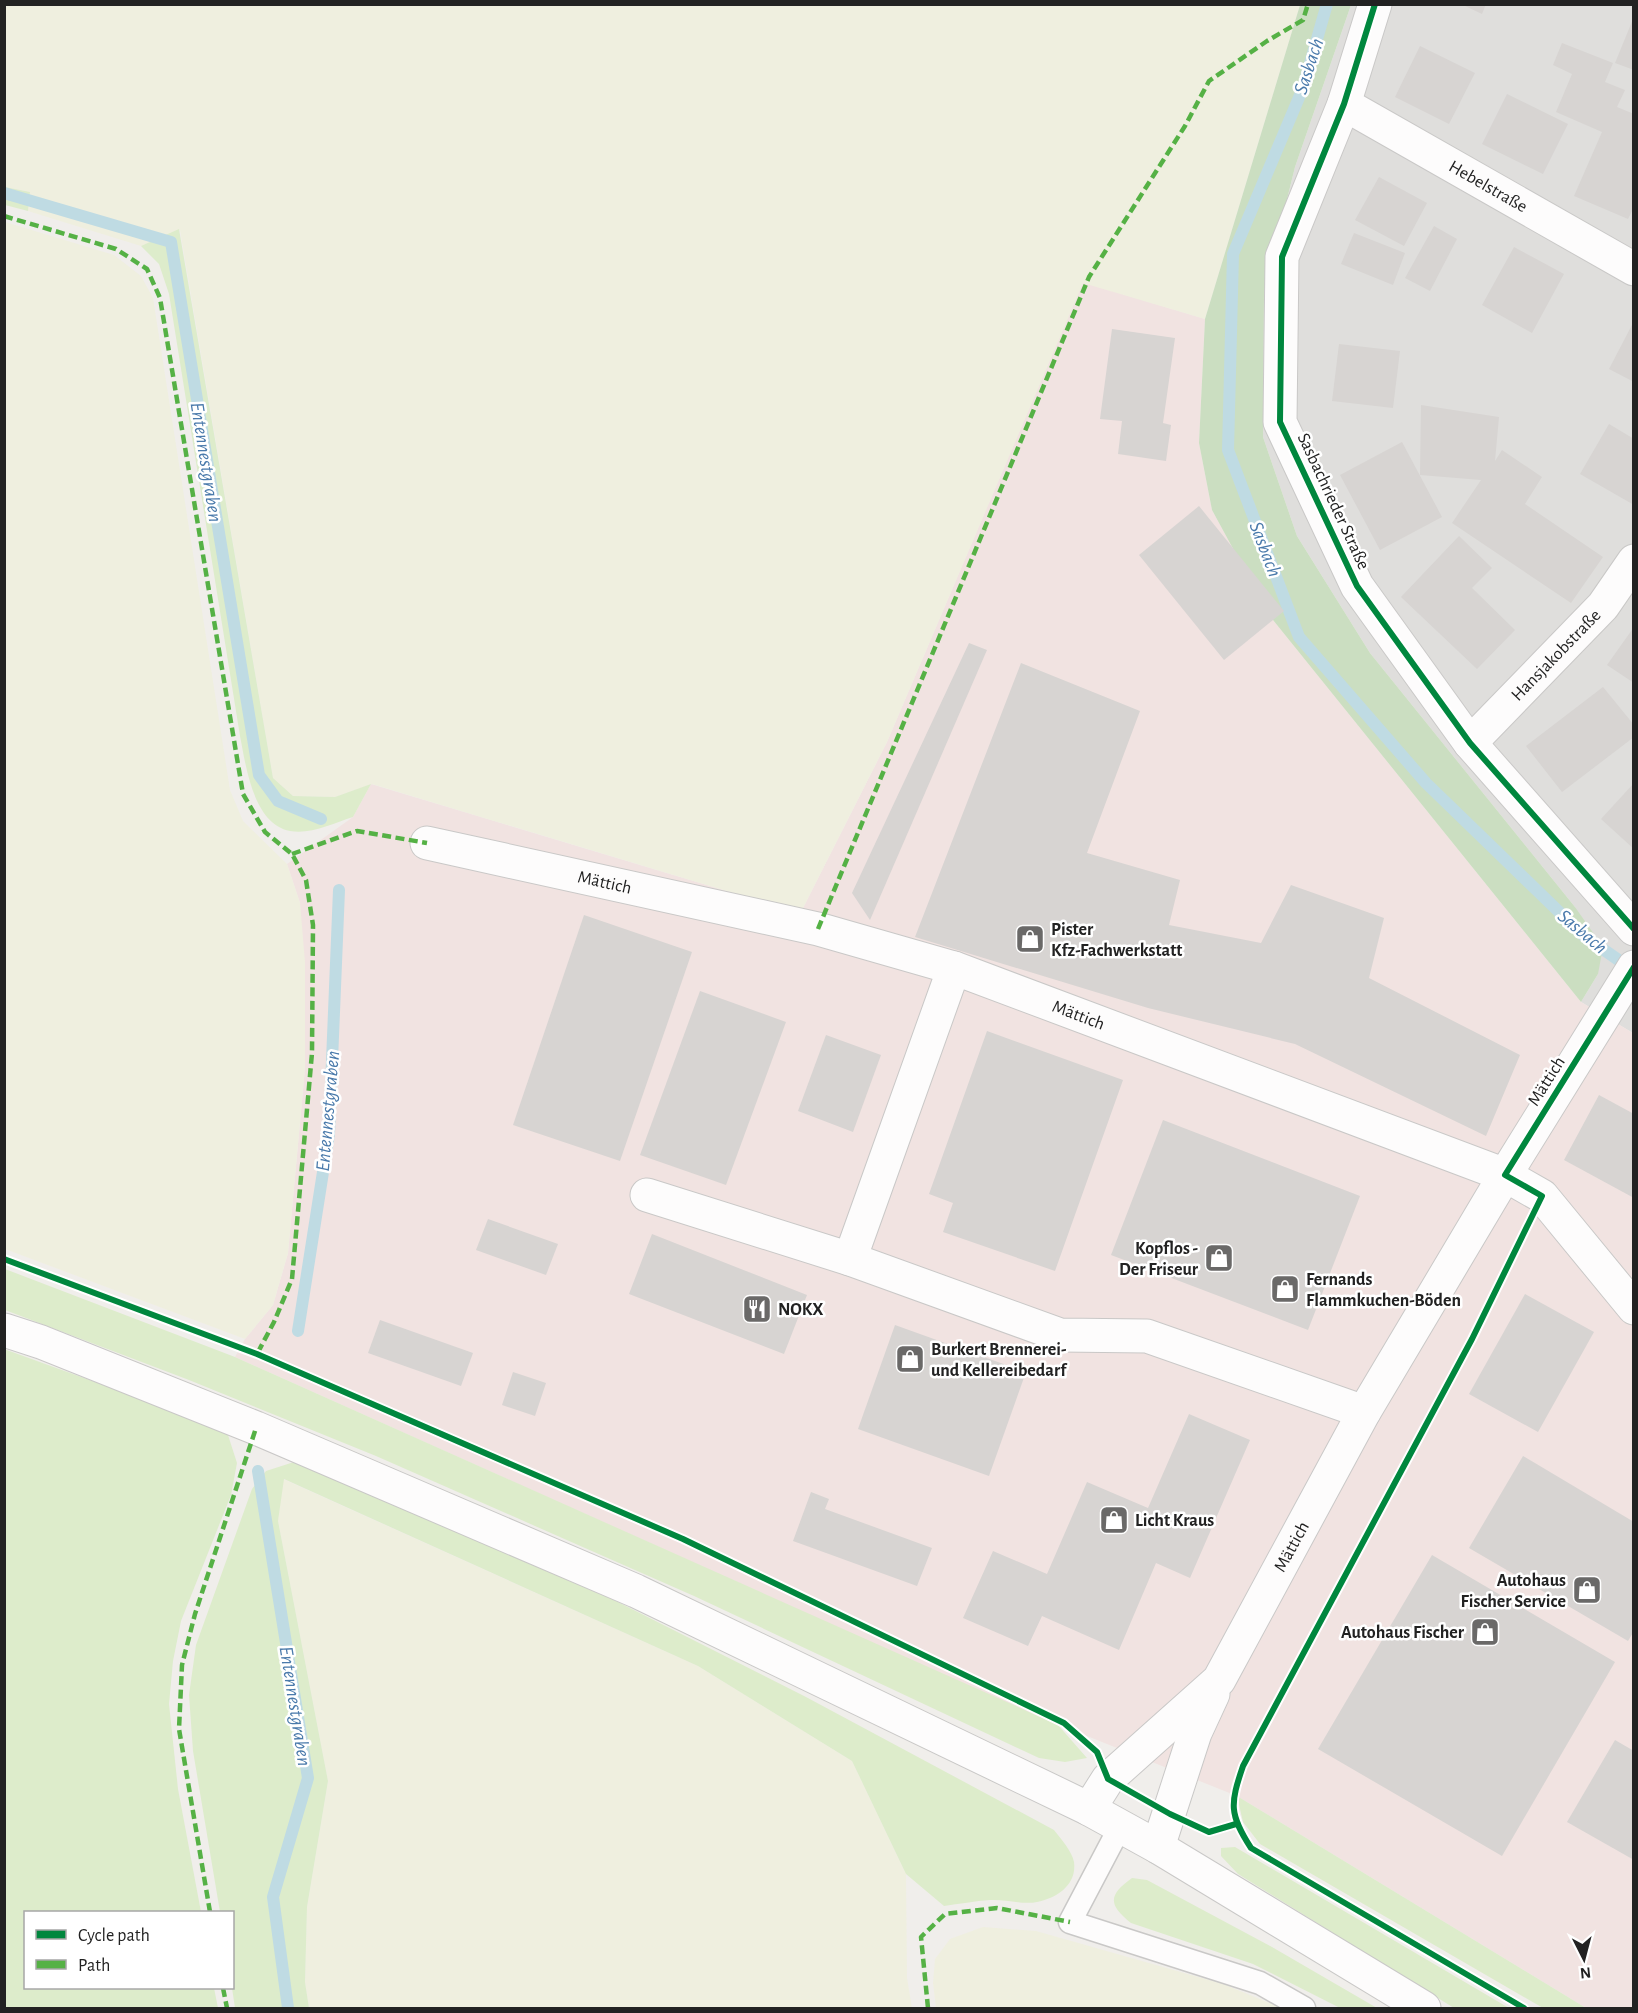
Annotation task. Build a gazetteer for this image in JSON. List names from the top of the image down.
{
  "streets": {
    "street": [
      "Hebelstraße",
      "Sasbachrieder Straße",
      "Hansjakobstraße",
      "Mättich"
    ]
  },
  "crossings": [
    ["Hebelstraße", "Sasbachrieder Straße"],
    ["Sasbachrieder Straße", "Hansjakobstraße"]
  ],
  "water": ["Sasbach", "Entennestgraben"],
  "places": {
    "shop": [
      "Pister Kfz-Fachwerkstatt",
      "Kopflos - Der Friseur",
      "Fernands Flammkuchen-Böden",
      "Burkert Brennerei- und Kellereibedarf",
      "Licht Kraus",
      "Autohaus Fischer Service",
      "Autohaus Fischer"
    ],
    "restaurant": ["NOKX"]
  },
  "legend": ["Cycle path", "Path"],
  "north": "bottom"
}
